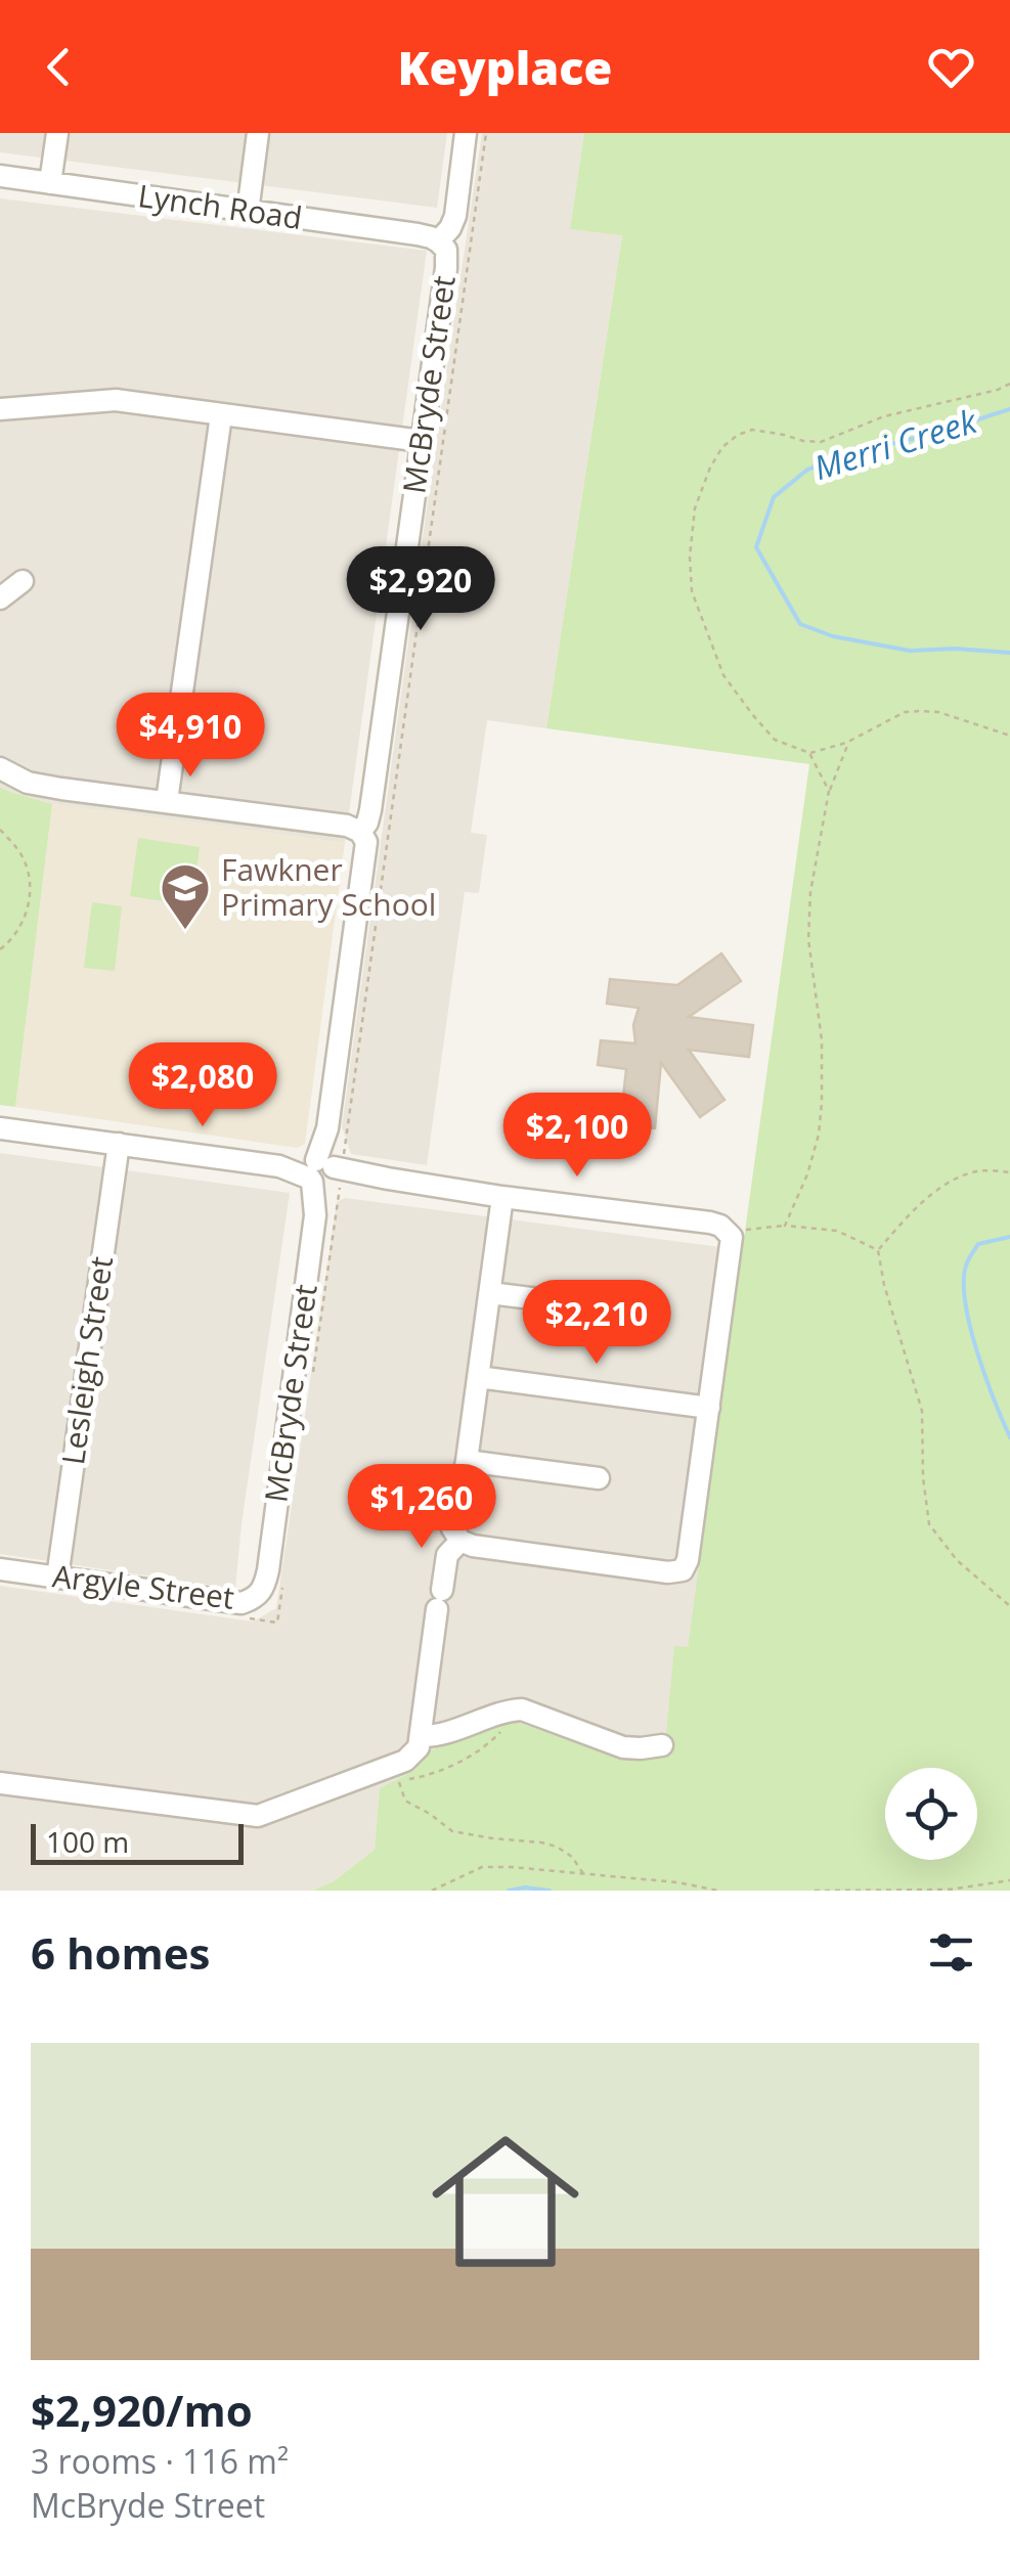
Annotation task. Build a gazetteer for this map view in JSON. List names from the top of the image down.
{
  "streets": {
    "street": [
      "Lynch Road",
      "McBryde Street",
      "Lesleigh Street",
      "Argyle Street"
    ]
  },
  "crossings": [
    ["Lynch Road", "McBryde Street"],
    ["McBryde Street", "Argyle Street"],
    ["Lesleigh Street", "Argyle Street"]
  ],
  "water": ["Merri Creek"],
  "places": {
    "school or university": ["Fawkner Primary School"]
  },
  "scale_bar": "100 m",
  "page": {
    "header": "Keyplace",
    "price": [
      "$2,920",
      "$4,910",
      "$2,080",
      "$2,100",
      "$2,210",
      "$1,260"
    ],
    "scale": "100 m",
    "heading": "6 homes",
    "list": [
      {
        "name": "$2,920/mo",
        "note": "3 rooms · 116 m² · McBryde Street"
      }
    ]
  }
}
